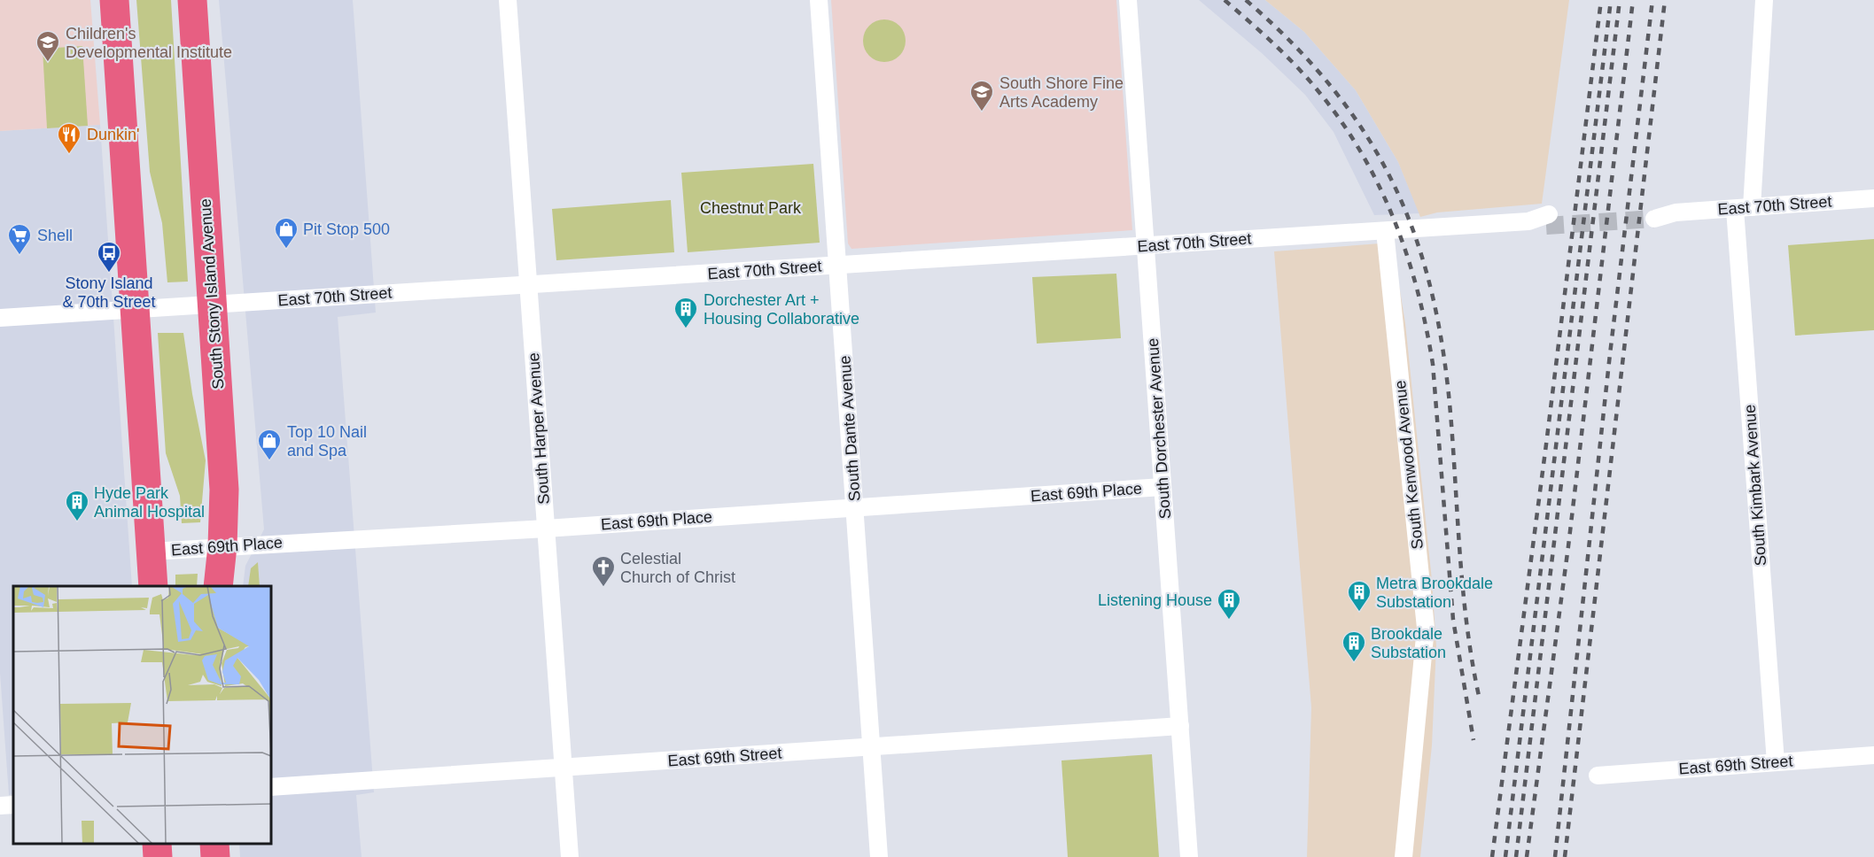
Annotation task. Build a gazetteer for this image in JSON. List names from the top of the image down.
{
  "streets": {
    "highway": ["South Stony Island Avenue"],
    "street": [
      "East 70th Street",
      "South Harper Avenue",
      "South Dante Avenue",
      "South Dorchester Avenue",
      "South Kenwood Avenue",
      "South Kimbark Avenue",
      "East 69th Place",
      "East 69th Street"
    ]
  },
  "crossings": [
    ["East 70th Street", "South Stony Island Avenue"],
    ["East 70th Street", "South Harper Avenue"],
    ["East 70th Street", "South Dante Avenue"],
    ["East 70th Street", "South Dorchester Avenue"],
    ["East 70th Street", "South Kenwood Avenue"],
    ["East 70th Street", "South Kimbark Avenue"],
    ["South Stony Island Avenue", "East 69th Place"],
    ["South Harper Avenue", "East 69th Place"],
    ["South Harper Avenue", "East 69th Street"],
    ["South Dante Avenue", "East 69th Place"],
    ["South Dante Avenue", "East 69th Street"],
    ["South Dorchester Avenue", "East 69th Place"],
    ["South Dorchester Avenue", "East 69th Street"],
    ["South Kimbark Avenue", "East 69th Street"]
  ],
  "parks": ["Chestnut Park"],
  "places": {
    "school or university": ["Children's Developmental Institute", "South Shore Fine Arts Academy"],
    "restaurant": ["Dunkin'"],
    "shop": ["Pit Stop 500", "Top 10 Nail and Spa"],
    "supermarket": ["Shell"],
    "bus stop": ["Stony Island & 70th Street"],
    "building": [
      "Dorchester Art + Housing Collaborative",
      "Hyde Park Animal Hospital",
      "Metra Brookdale Substation",
      "Listening House",
      "Brookdale Substation"
    ],
    "church": ["Celestial Church of Christ"]
  }
}
